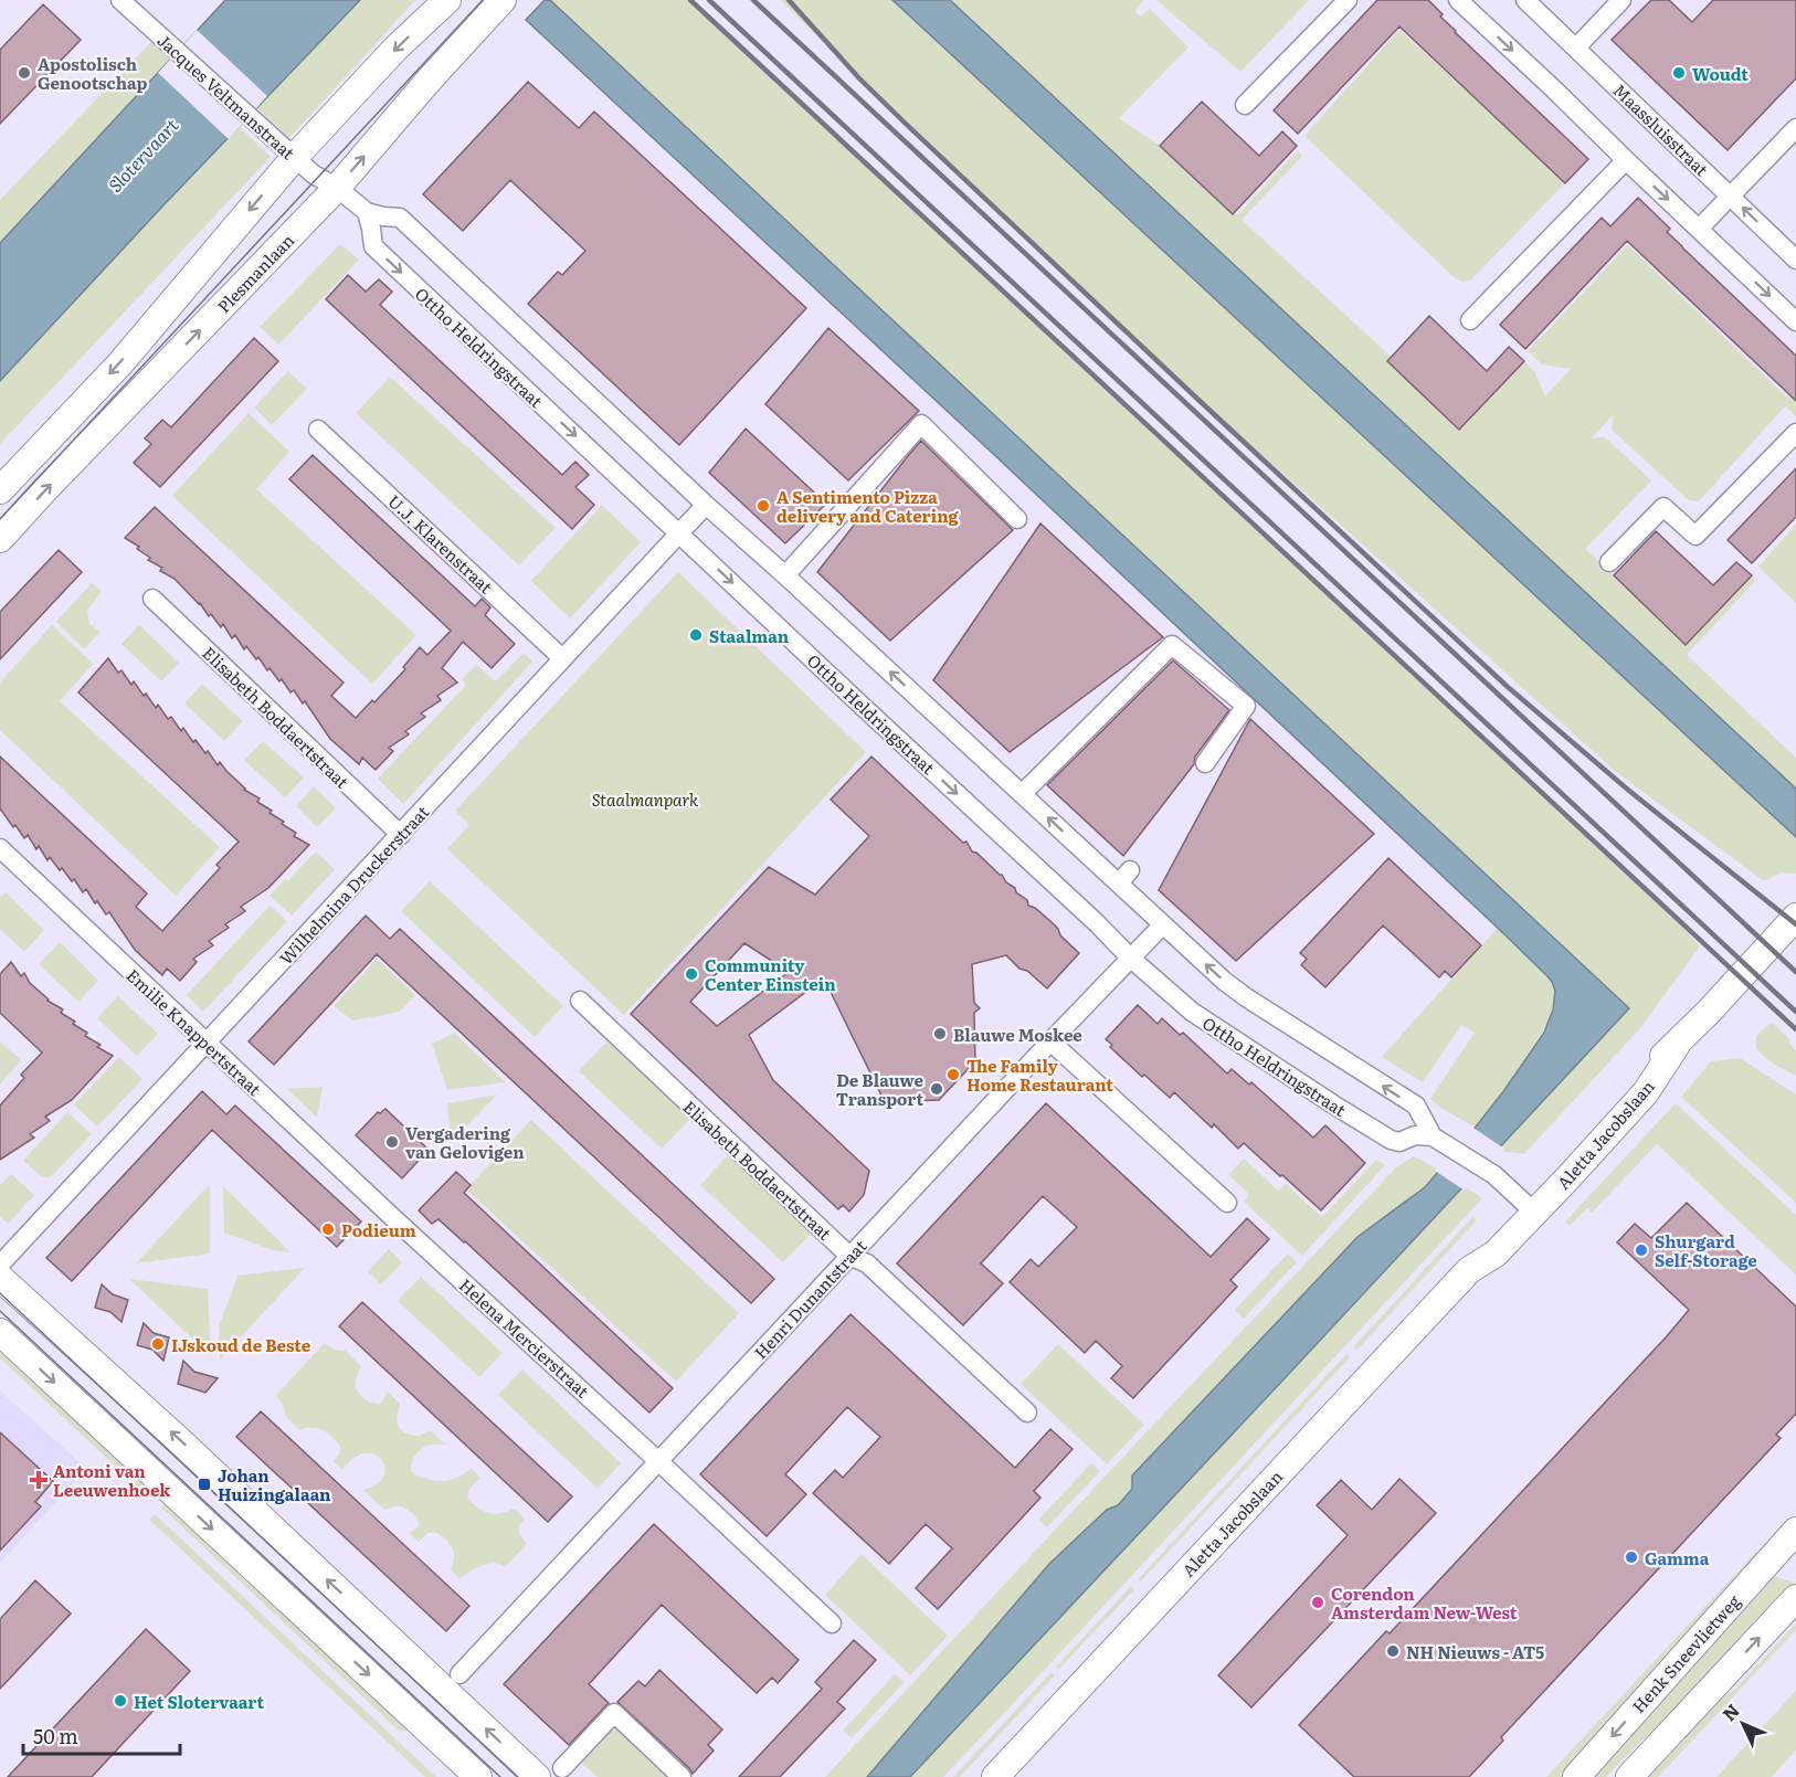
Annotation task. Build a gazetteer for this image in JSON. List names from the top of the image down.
{
  "streets": {
    "street": [
      "Jacques Veltmanstraat",
      "Maassluisstraat",
      "Plesmanlaan",
      "Ottho Heldringstraat",
      "U.J. Klarenstraat",
      "Elisabeth Boddaertstraat",
      "Wilhelmina Druckerstraat",
      "Emilie Knappertstraat",
      "Aletta Jacobslaan",
      "Henri Dunantstraat",
      "Helena Mercierstraat",
      "Henk Sneevlietweg"
    ]
  },
  "crossings": [
    ["Jacques Veltmanstraat", "Plesmanlaan"],
    ["Ottho Heldringstraat", "Wilhelmina Druckerstraat"],
    ["Ottho Heldringstraat", "Henri Dunantstraat"],
    ["U.J. Klarenstraat", "Wilhelmina Druckerstraat"],
    ["Elisabeth Boddaertstraat", "Wilhelmina Druckerstraat"],
    ["Elisabeth Boddaertstraat", "Henri Dunantstraat"],
    ["Wilhelmina Druckerstraat", "Emilie Knappertstraat"],
    ["Emilie Knappertstraat", "Helena Mercierstraat"],
    ["Henri Dunantstraat", "Helena Mercierstraat"]
  ],
  "water": ["Slotervaart"],
  "parks": ["Staalmanpark"],
  "places": {
    "other": [
      "Apostolisch Genootschap",
      "Woudt",
      "A Sentimento Pizza delivery and Catering",
      "Staalman",
      "Community Center Einstein",
      "Blauwe Moskee",
      "The Family Home Restaurant",
      "De Blauwe Transport",
      "Vergadering van Gelovigen",
      "Podieum",
      "Shurgard Self-Storage",
      "IJskoud de Beste",
      "Gamma",
      "Corendon Amsterdam New-West",
      "NH Nieuws - AT5",
      "Het Slotervaart"
    ],
    "health": ["Antoni van Leeuwenhoek"],
    "transit": ["Johan Huizingalaan"]
  },
  "scale_bar": "50 m",
  "north": "top left"
}
